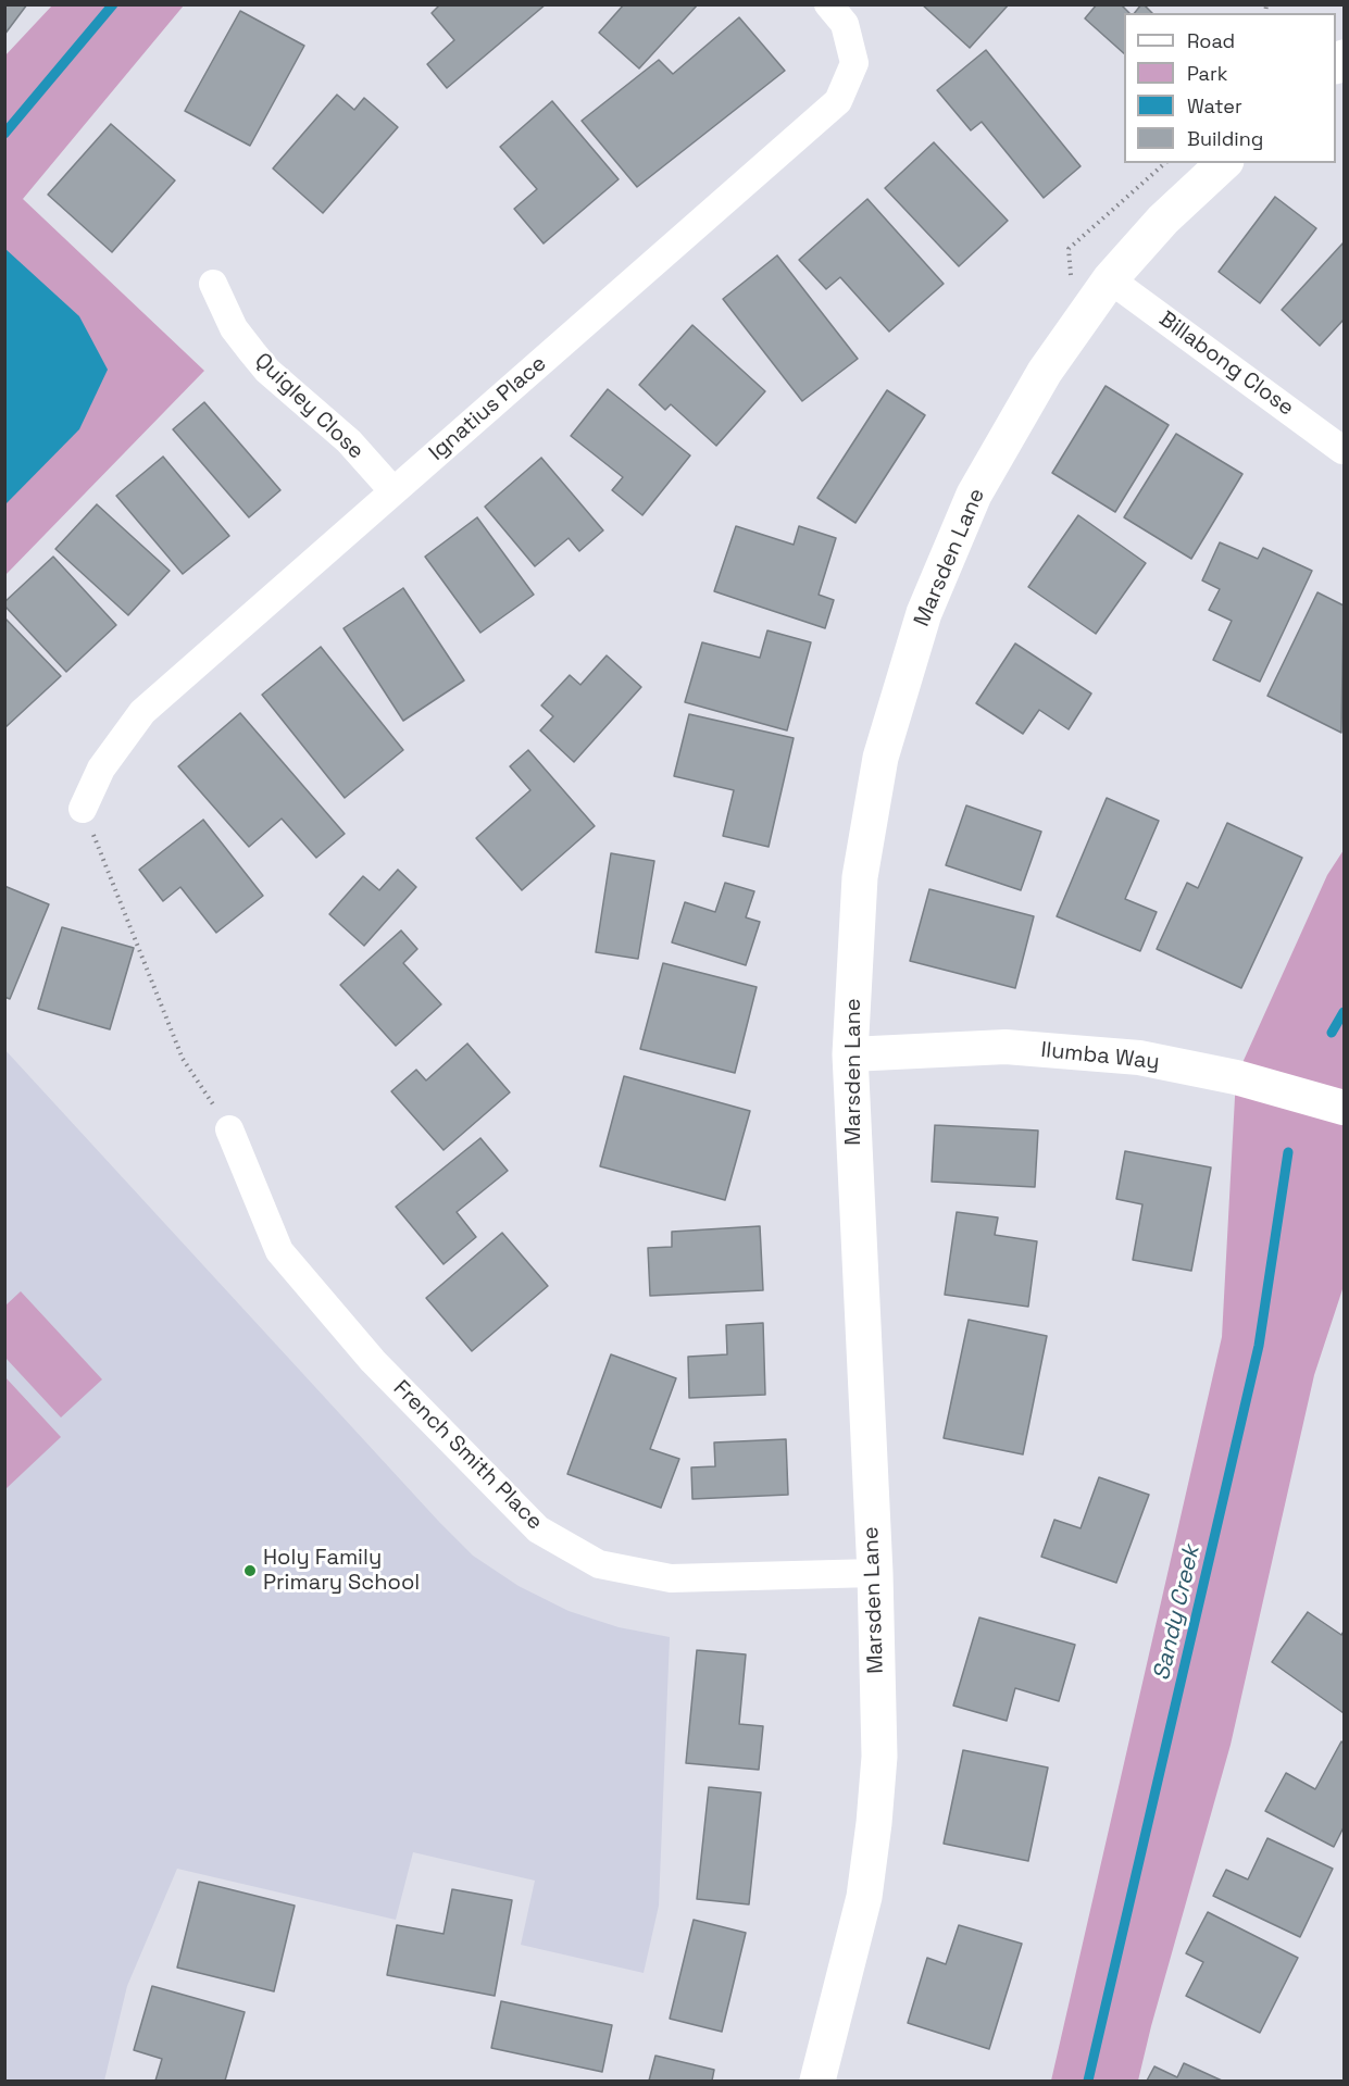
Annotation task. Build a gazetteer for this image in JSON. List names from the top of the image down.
{
  "streets": {
    "main road": ["Marsden Lane"],
    "street": [
      "Billabong Close",
      "Quigley Close",
      "Ignatius Place",
      "Ilumba Way",
      "French Smith Place"
    ]
  },
  "crossings": [
    ["Billabong Close", "Marsden Lane"],
    ["Quigley Close", "Ignatius Place"],
    ["Marsden Lane", "Ilumba Way"],
    ["Marsden Lane", "French Smith Place"]
  ],
  "water": ["Sandy Creek"],
  "places": ["Holy Family Primary School"],
  "legend": [
    "Road",
    "Park",
    "Water",
    "Building"
  ]
}
